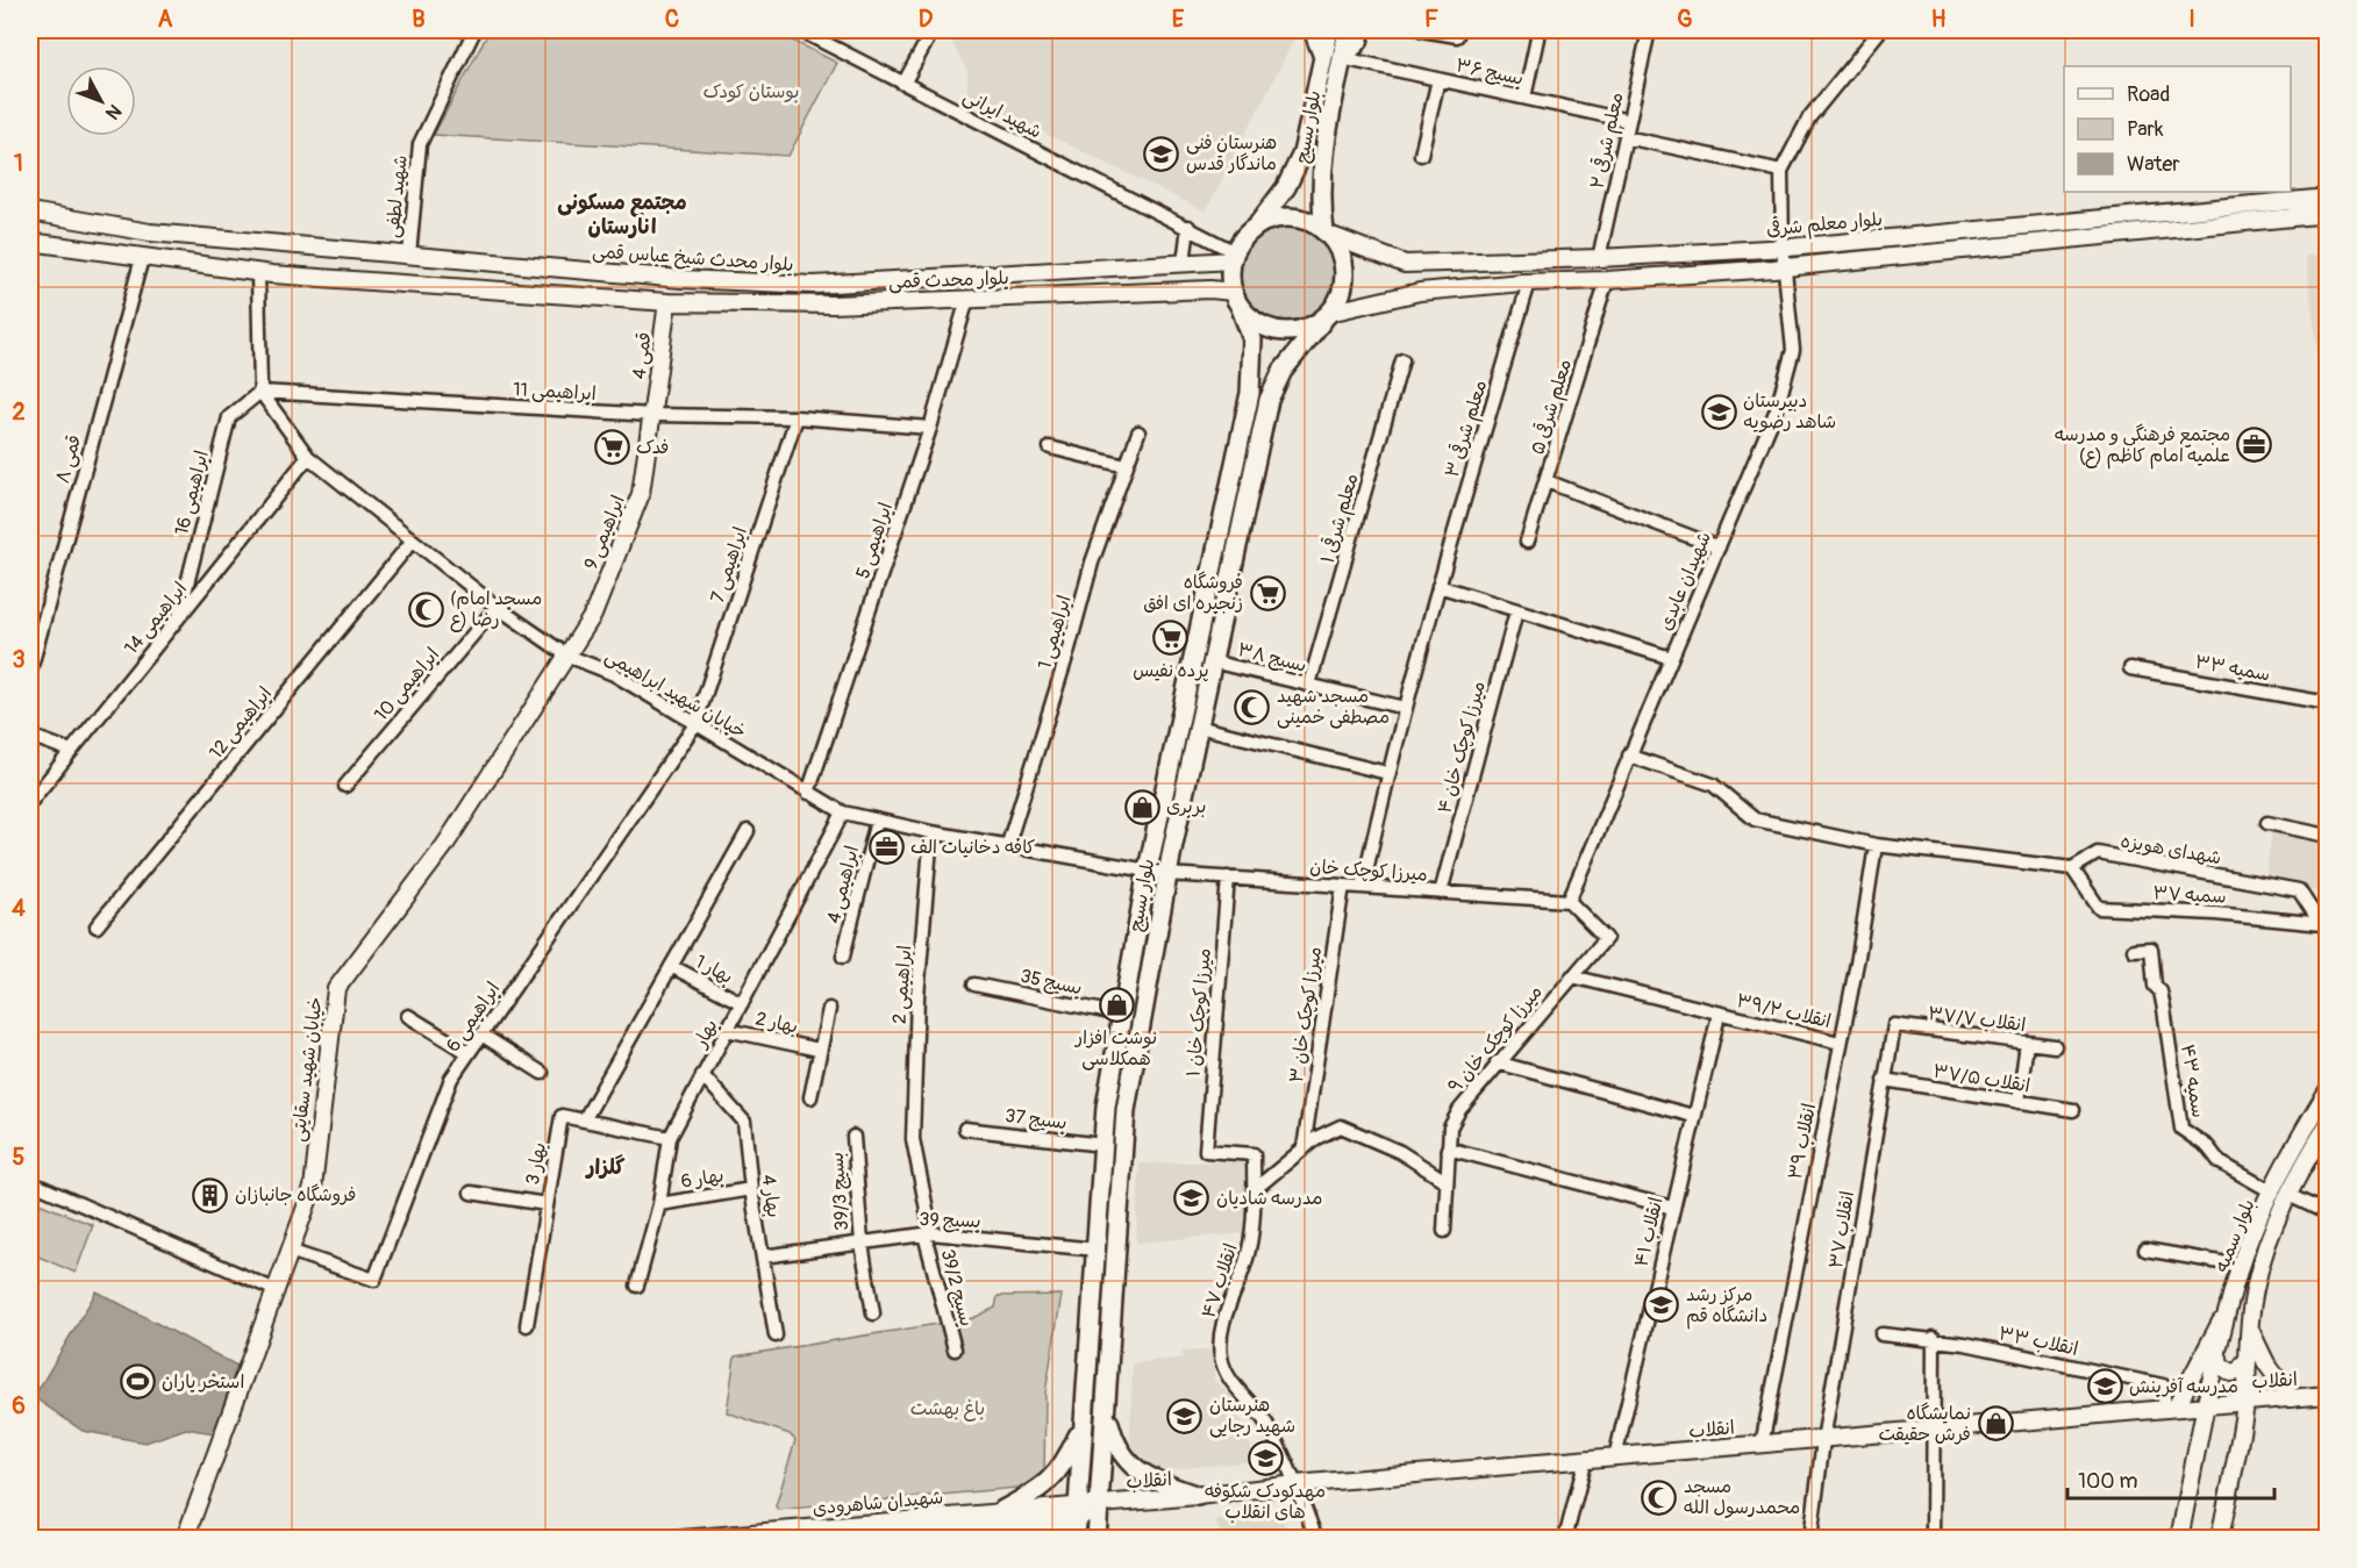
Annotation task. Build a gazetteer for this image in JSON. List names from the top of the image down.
{
  "streets": {
    "main road": [
      "بلوار بسیج",
      "بلوار معلم شرقی",
      "بلوار محدث شیخ عباس قمی",
      "بلوار محدث قمی",
      "قمی 4",
      "ابراهیمی 9",
      "خیابان شهید سقایتی",
      "بلوار سمیه",
      "انقلاب",
      "شهیدان شاهرودی"
    ],
    "street": [
      "بسیج ۳۶",
      "شهید ایرانی",
      "معلم شرقی ۲",
      "شهید لطفی",
      "ابراهیمی 11",
      "معلم شرقی ۵",
      "معلم شرقی ۳",
      "قمی ۸",
      "ابراهیمی 16",
      "معلم شرقی ۱",
      "ابراهیمی 5",
      "ابراهیمی 7",
      "شهیدان عابدی",
      "ابراهیمی 14",
      "ابراهیمی 1",
      "بسیج ۳۸",
      "سمیه ۳۳",
      "ابراهیمی 10",
      "خیابان شهید ابراهیمی",
      "ابراهیمی 12",
      "میرزا کوچک خان ۴",
      "شهدای هویزه",
      "میرزا کوچک خان",
      "ابراهیمی 4",
      "سمیه ۳۷",
      "بهار 1",
      "بسیج 35",
      "ابراهیمی 2",
      "انقلاب ۳۹/۲",
      "میرزا کوچک خان ۱",
      "میرزا کوچک خان ۳",
      "ابراهیمی 6",
      "انقلاب ۳۷/۷",
      "بهار 2",
      "بهار",
      "میرزا کوچک خان ۹",
      "انقلاب ۳۷/۵",
      "سمیه ۴۳",
      "بسیج 37",
      "انقلاب ۳۹",
      "بهار 3",
      "بهار 6",
      "بسیج 39/3",
      "بهار 4",
      "بسیج 39",
      "انقلاب ۳۷",
      "انقلاب ۴۱",
      "انقلاب ۴۷",
      "بسیج 39/2",
      "انقلاب ۳۳"
    ]
  },
  "crossings": [
    ["بسیج ۳۶", "بلوار بسیج"],
    ["بسیج ۳۶", "معلم شرقی ۲"],
    ["شهید ایرانی", "بلوار بسیج"],
    ["شهید ایرانی", "بلوار معلم شرقی"],
    ["شهید ایرانی", "بلوار محدث شیخ عباس قمی"],
    ["شهید ایرانی", "بلوار محدث قمی"],
    ["بلوار بسیج", "بلوار معلم شرقی"],
    ["بلوار بسیج", "بلوار محدث شیخ عباس قمی"],
    ["بلوار بسیج", "بلوار محدث قمی"],
    ["بلوار بسیج", "بسیج ۳۸"],
    ["بلوار بسیج", "خیابان شهید ابراهیمی"],
    ["بلوار بسیج", "میرزا کوچک خان"],
    ["بلوار بسیج", "بسیج 35"],
    ["بلوار بسیج", "بسیج 37"],
    ["بلوار بسیج", "بسیج 39"],
    ["بلوار بسیج", "انقلاب"],
    ["بلوار بسیج", "شهیدان شاهرودی"],
    ["معلم شرقی ۲", "بلوار معلم شرقی"],
    ["شهید لطفی", "بلوار محدث شیخ عباس قمی"],
    ["بلوار معلم شرقی", "بلوار محدث شیخ عباس قمی"],
    ["بلوار معلم شرقی", "بلوار محدث قمی"],
    ["بلوار معلم شرقی", "معلم شرقی ۵"],
    ["بلوار معلم شرقی", "معلم شرقی ۳"],
    ["بلوار معلم شرقی", "شهیدان عابدی"],
    ["بلوار محدث شیخ عباس قمی", "بلوار محدث قمی"],
    ["بلوار محدث قمی", "قمی 4"],
    ["بلوار محدث قمی", "ابراهیمی 5"],
    ["قمی 4", "ابراهیمی 11"],
    ["قمی 4", "ابراهیمی 9"],
    ["ابراهیمی 11", "ابراهیمی 16"],
    ["ابراهیمی 11", "ابراهیمی 9"],
    ["ابراهیمی 11", "ابراهیمی 5"],
    ["ابراهیمی 11", "ابراهیمی 7"],
    ["ابراهیمی 11", "خیابان شهید ابراهیمی"],
    ["معلم شرقی ۳", "بسیج ۳۸"],
    ["معلم شرقی ۳", "میرزا کوچک خان"],
    ["ابراهیمی 16", "ابراهیمی 14"],
    ["ابراهیمی 16", "خیابان شهید ابراهیمی"],
    ["معلم شرقی ۱", "بسیج ۳۸"],
    ["ابراهیمی 9", "خیابان شهید ابراهیمی"],
    ["ابراهیمی 9", "خیابان شهید سقایتی"],
    ["ابراهیمی 5", "خیابان شهید ابراهیمی"],
    ["ابراهیمی 7", "خیابان شهید ابراهیمی"],
    ["ابراهیمی 7", "ابراهیمی 6"],
    ["شهیدان عابدی", "میرزا کوچک خان"],
    ["شهیدان عابدی", "میرزا کوچک خان ۹"],
    ["ابراهیمی 14", "خیابان شهید ابراهیمی"],
    ["ابراهیمی 1", "خیابان شهید ابراهیمی"],
    ["ابراهیمی 10", "خیابان شهید ابراهیمی"],
    ["خیابان شهید ابراهیمی", "ابراهیمی 12"],
    ["خیابان شهید ابراهیمی", "میرزا کوچک خان"],
    ["خیابان شهید ابراهیمی", "ابراهیمی 4"],
    ["خیابان شهید ابراهیمی", "ابراهیمی 2"],
    ["خیابان شهید ابراهیمی", "ابراهیمی 6"],
    ["خیابان شهید ابراهیمی", "بهار"],
    ["خیابان شهید ابراهیمی", "خیابان شهید سقایتی"],
    ["میرزا کوچک خان ۴", "میرزا کوچک خان"],
    ["شهدای هویزه", "سمیه ۳۷"],
    ["میرزا کوچک خان", "میرزا کوچک خان ۱"],
    ["میرزا کوچک خان", "میرزا کوچک خان ۳"],
    ["میرزا کوچک خان", "میرزا کوچک خان ۹"],
    ["بهار 1", "بهار"],
    ["ابراهیمی 2", "بسیج 39"],
    ["ابراهیمی 2", "بسیج 39/2"],
    ["انقلاب ۳۹/۲", "میرزا کوچک خان ۹"],
    ["انقلاب ۳۹/۲", "انقلاب ۳۹"],
    ["انقلاب ۳۹/۲", "انقلاب ۴۱"],
    ["میرزا کوچک خان ۱", "انقلاب ۴۷"],
    ["ابراهیمی 6", "خیابان شهید سقایتی"],
    ["انقلاب ۳۷/۷", "انقلاب ۳۷"],
    ["بهار 2", "بهار"],
    ["بهار", "بهار 3"],
    ["بهار", "بهار 6"],
    ["بهار", "بهار 4"],
    ["انقلاب ۳۷/۵", "انقلاب ۳۷"],
    ["سمیه ۴۳", "بلوار سمیه"],
    ["انقلاب ۳۹", "انقلاب"],
    ["بهار 6", "بهار 4"],
    ["بسیج 39/3", "بسیج 39"],
    ["بهار 4", "بسیج 39"],
    ["بسیج 39", "بسیج 39/2"],
    ["انقلاب ۳۷", "انقلاب"],
    ["انقلاب ۴۱", "انقلاب"],
    ["بلوار سمیه", "انقلاب"],
    ["انقلاب ۴۷", "انقلاب"],
    ["انقلاب ۳۳", "انقلاب"],
    ["انقلاب", "شهیدان شاهرودی"]
  ],
  "districts": ["مجتمع مسکونی انارستان", "گلزار"],
  "parks": ["بوستان کودک", "باغ بهشت"],
  "places": {
    "school or university": [
      "هنرستان فنی ماندگار قدس",
      "دبیرستان شاهد رضویه",
      "مدرسه شادیان",
      "مرکز رشد دانشگاه قم",
      "مدرسه آفرینش",
      "هنرستان شهید رجایی",
      "مهدکودک شکوفه های انقلاب"
    ],
    "office": ["مجتمع فرهنگی و مدرسه علمیه امام کاظم (ع)", "کافه دخانیات الف"],
    "supermarket": ["فدک", "فروشگاه زنجیره ای افق", "پرده نفیس"],
    "mosque": ["(مسجد امام رضا (ع", "مسجد شهید مصطفی خمینی", "مسجد محمدرسول الله"],
    "shop": ["بربری", "نوشت افزار همکلاسی", "نمایشگاه فرش حقیقت"],
    "building": ["فروشگاه جانبازان"],
    "sports": ["استخر یاران"]
  },
  "legend": ["Road", "Park", "Water"],
  "scale_bar": "100 m",
  "north": "bottom right",
  "grid": {
    "columns": [
      "A",
      "B",
      "C",
      "D",
      "E",
      "F",
      "G",
      "H",
      "I"
    ],
    "rows": [
      "1",
      "2",
      "3",
      "4",
      "5",
      "6"
    ]
  }
}
